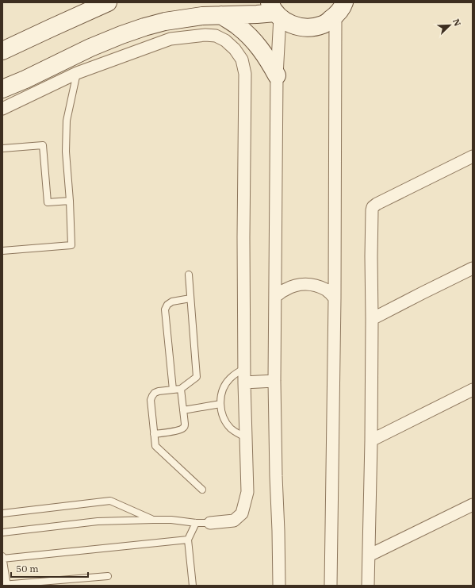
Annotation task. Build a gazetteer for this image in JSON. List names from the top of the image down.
{
  "scale_bar": "50 m",
  "north": "top right"
}
